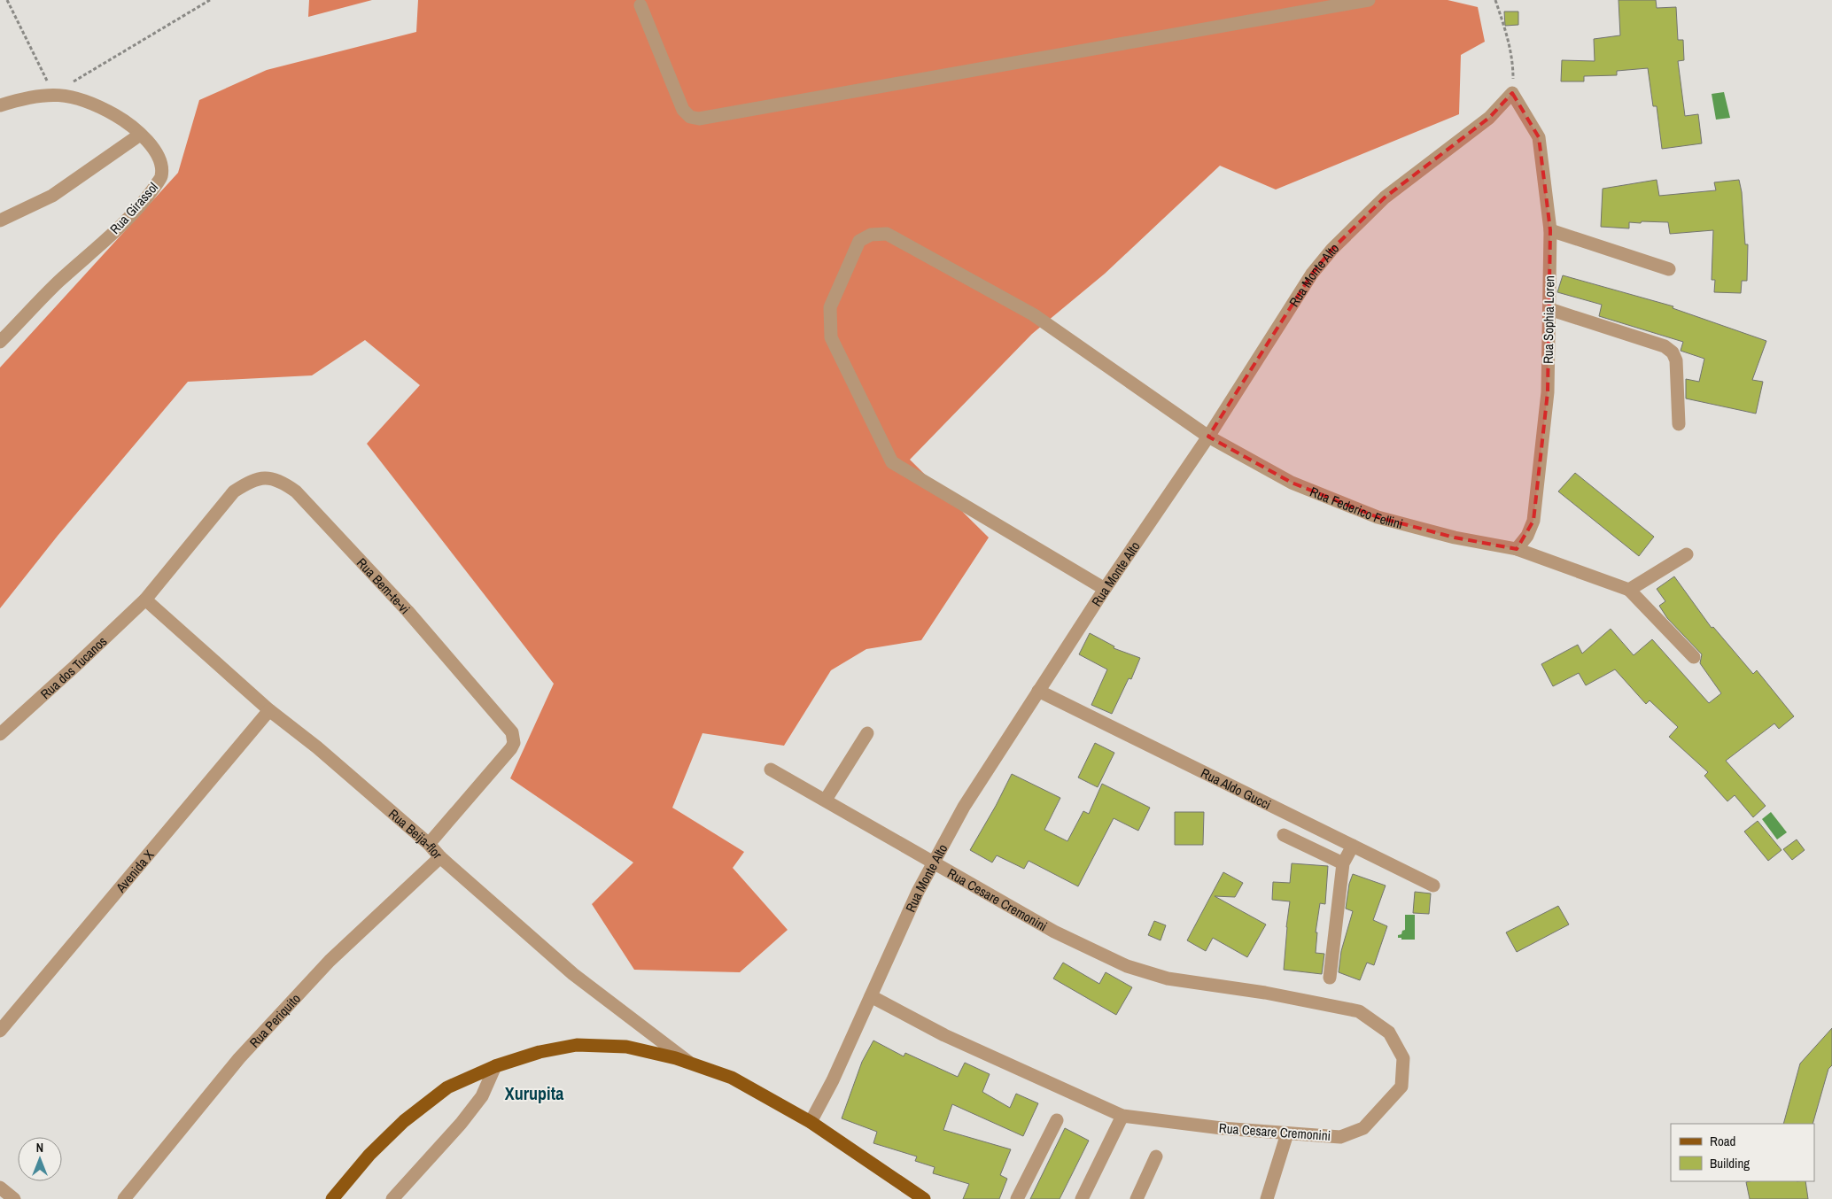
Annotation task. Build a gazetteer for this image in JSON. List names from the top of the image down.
{
  "streets": {
    "street": [
      "Rua Girassol",
      "Rua Monte Alto",
      "Rua Sophia Loren",
      "Rua Federico Fellini",
      "Rua Bem-te-vi",
      "Rua dos Tucanos",
      "Rua Aldo Gucci",
      "Rua Beija-flor",
      "Avenida X",
      "Rua Cesare Cremonini",
      "Rua Periquito"
    ]
  },
  "crossings": [
    ["Rua Monte Alto", "Rua Sophia Loren"],
    ["Rua Monte Alto", "Rua Federico Fellini"],
    ["Rua Monte Alto", "Rua Aldo Gucci"],
    ["Rua Monte Alto", "Rua Cesare Cremonini"],
    ["Rua Sophia Loren", "Rua Federico Fellini"],
    ["Rua Bem-te-vi", "Rua dos Tucanos"],
    ["Rua Bem-te-vi", "Rua Beija-flor"],
    ["Rua dos Tucanos", "Rua Beija-flor"],
    ["Rua Beija-flor", "Avenida X"],
    ["Rua Beija-flor", "Rua Periquito"]
  ],
  "districts": ["Xurupita"],
  "legend": ["Road", "Building"],
  "north": "top"
}
